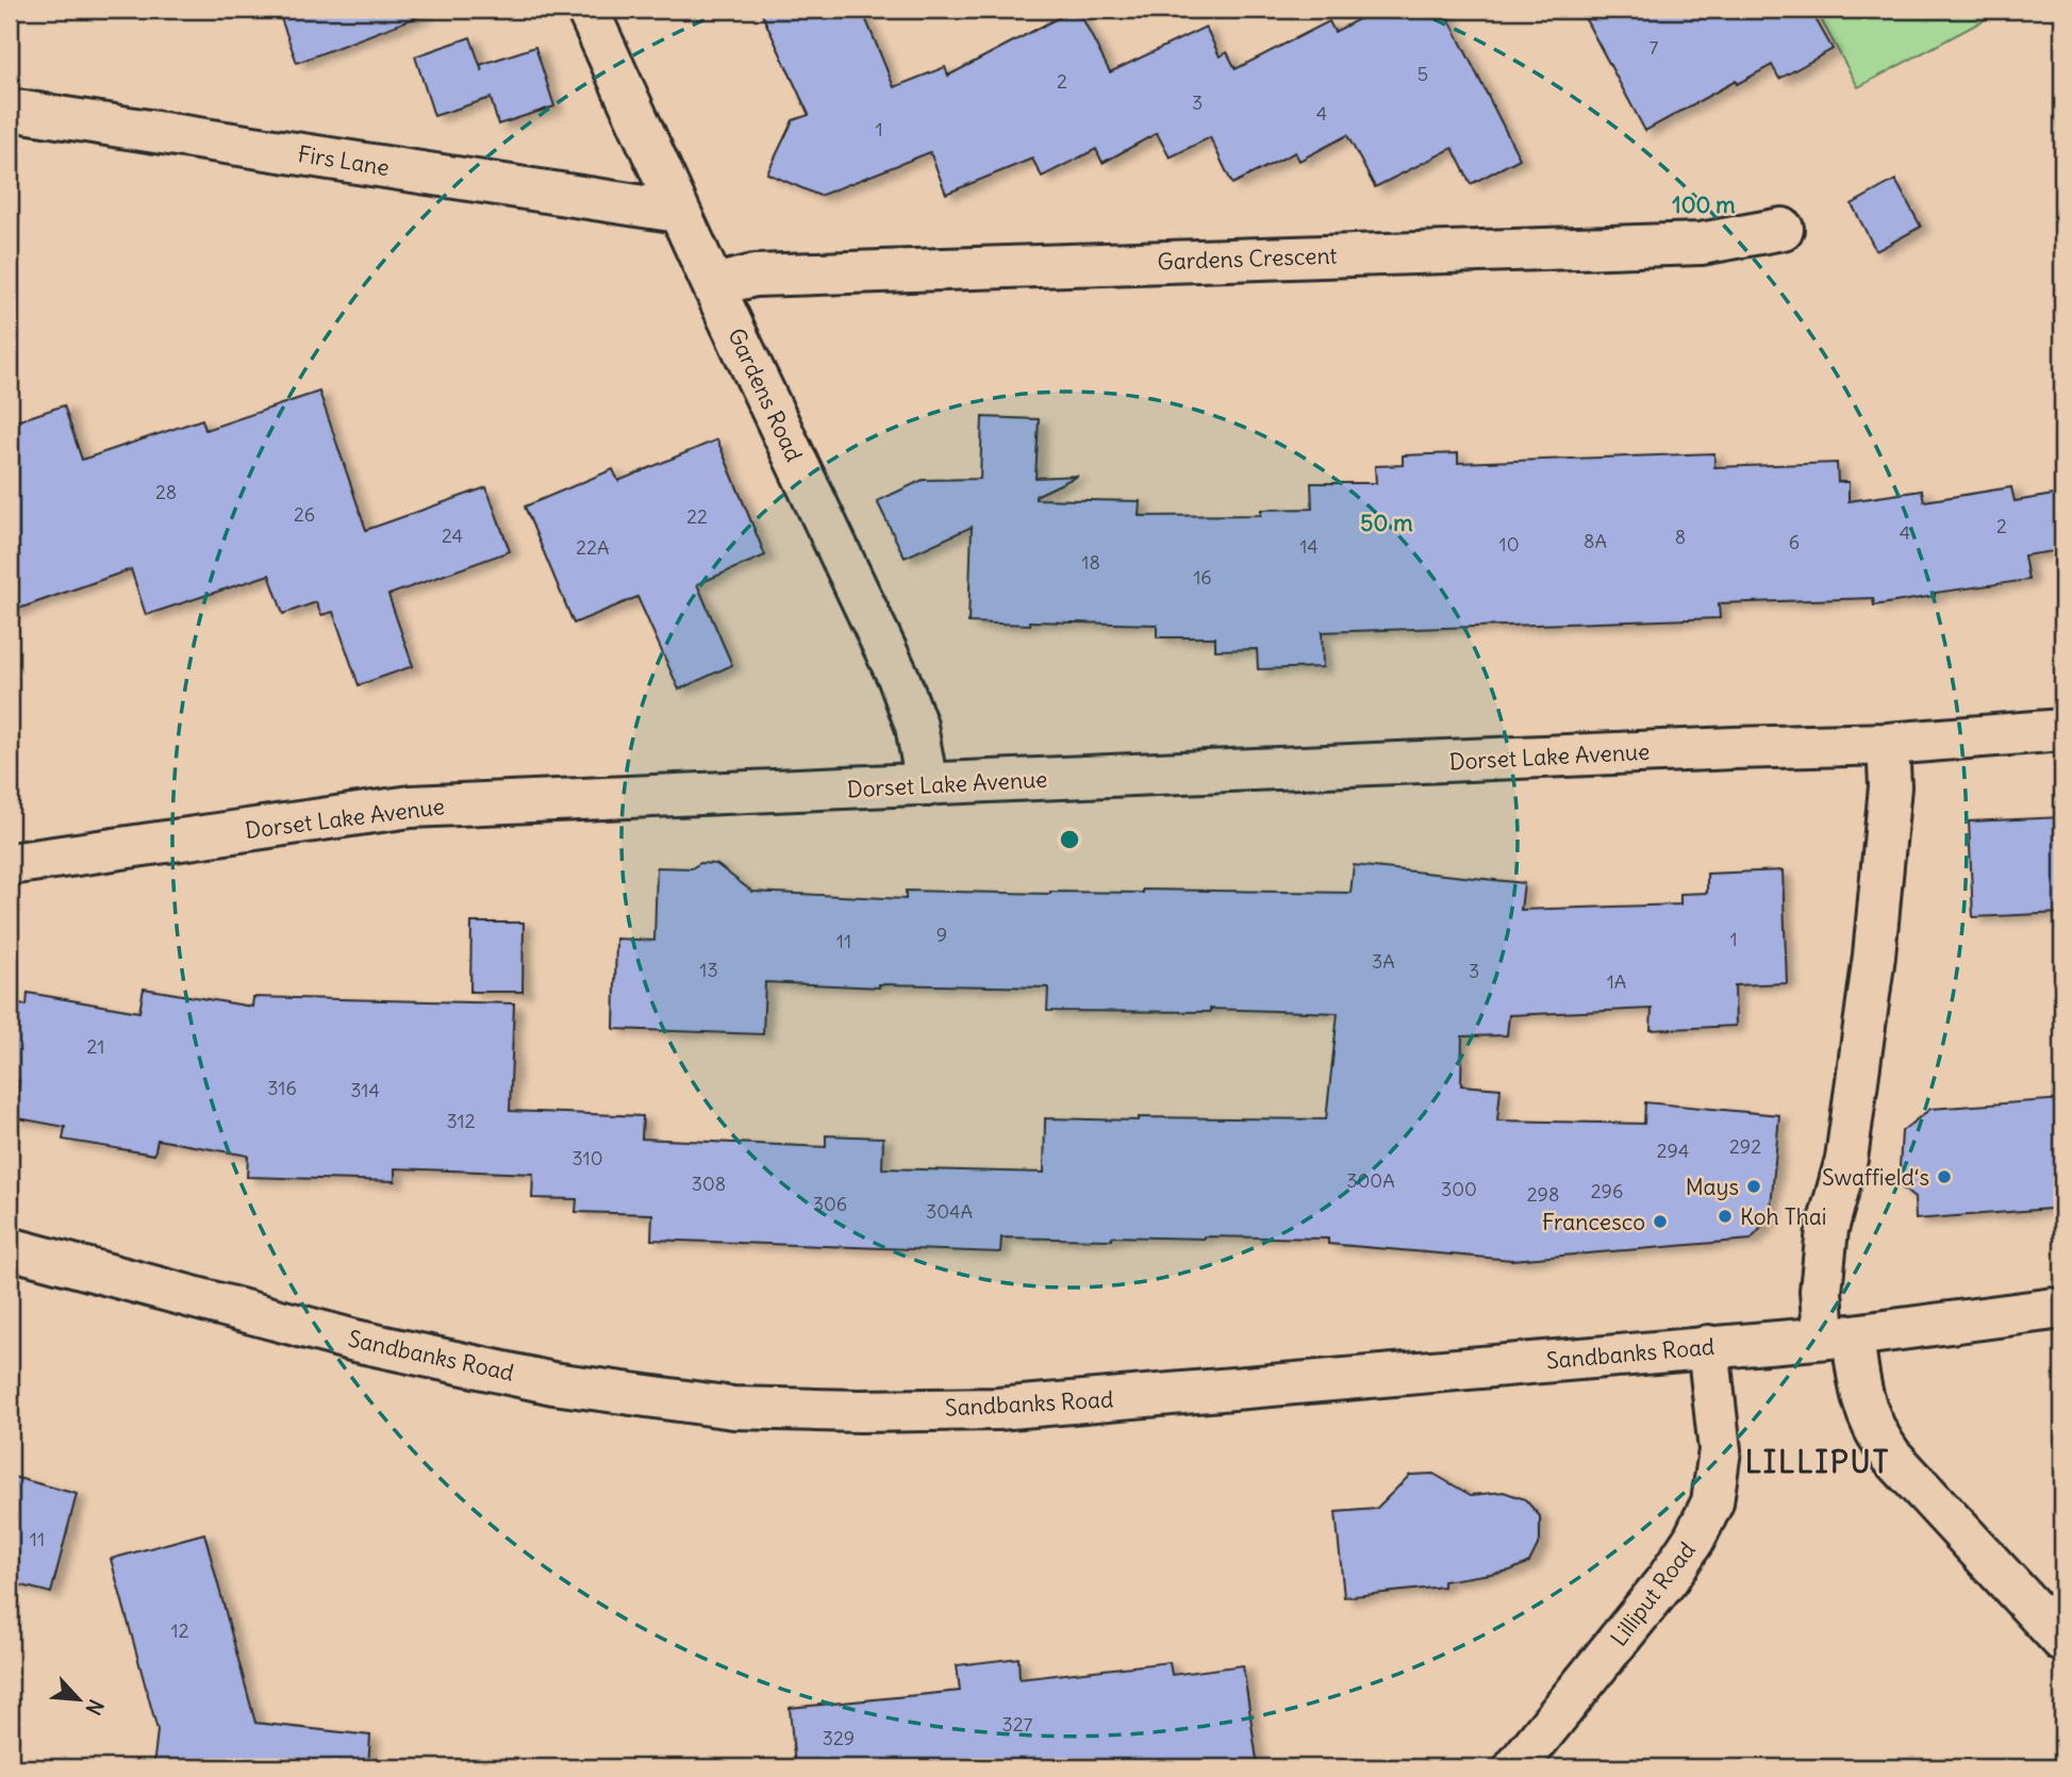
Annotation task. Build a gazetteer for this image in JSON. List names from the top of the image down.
{
  "streets": {
    "street": [
      "Firs Lane",
      "Gardens Crescent",
      "Gardens Road",
      "Dorset Lake Avenue",
      "Sandbanks Road",
      "Lilliput Road"
    ]
  },
  "crossings": [
    ["Firs Lane", "Gardens Road"],
    ["Gardens Crescent", "Gardens Road"],
    ["Gardens Road", "Dorset Lake Avenue"],
    ["Sandbanks Road", "Lilliput Road"]
  ],
  "districts": ["LILLIPUT"],
  "places": [
    "Swaffield‘s",
    "Mays",
    "Koh Thai",
    "Francesco"
  ],
  "house_numbers": [
    "7",
    "5",
    "2",
    "3",
    "4",
    "1",
    "28",
    "26",
    "22",
    "2",
    "4",
    "24",
    "8",
    "8A",
    "6",
    "10",
    "14",
    "22A",
    "18",
    "16",
    "9",
    "1",
    "11",
    "3A",
    "13",
    "3",
    "1A",
    "21",
    "316",
    "314",
    "312",
    "292",
    "294",
    "310",
    "300A",
    "308",
    "300",
    "296",
    "298",
    "306",
    "304A",
    "11",
    "12",
    "327",
    "329"
  ],
  "north": "bottom right",
  "rings": ["100 m", "50 m"]
}
